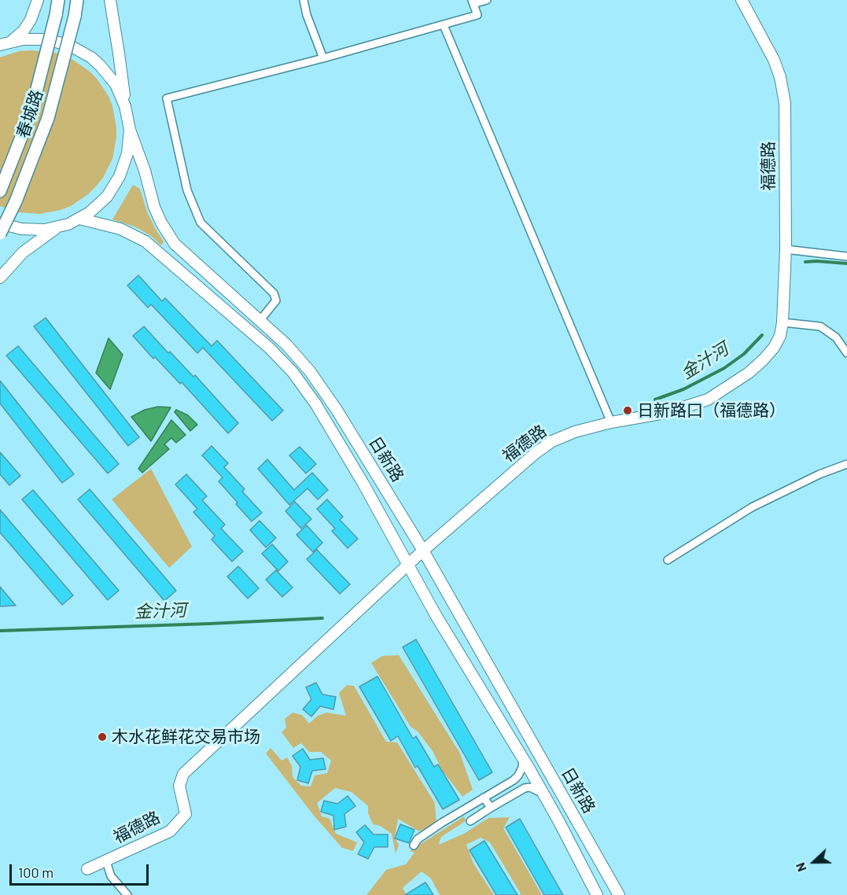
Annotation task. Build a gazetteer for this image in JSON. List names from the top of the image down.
{
  "streets": {
    "main road": ["春城路", "福德路", "日新路"]
  },
  "crossings": [
    ["福德路", "日新路"]
  ],
  "water": ["金汁河"],
  "places": ["日新路口（福德路）", "木水花鲜花交易市场"],
  "scale_bar": "100 m",
  "north": "left"
}
